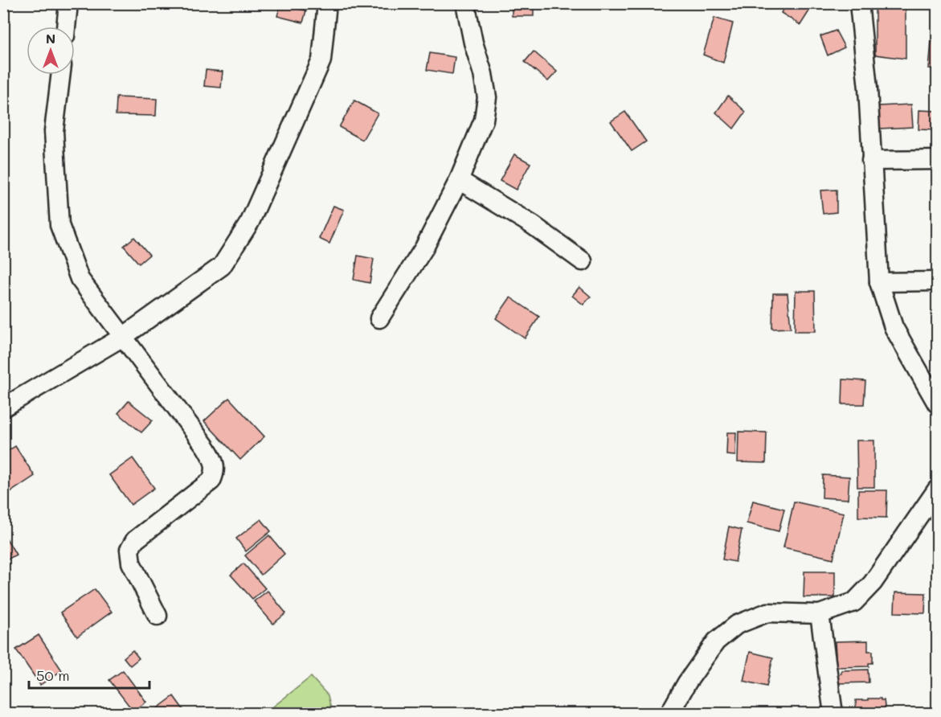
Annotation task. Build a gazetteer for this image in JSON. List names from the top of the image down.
{
  "scale_bar": "50 m",
  "north": "top"
}
